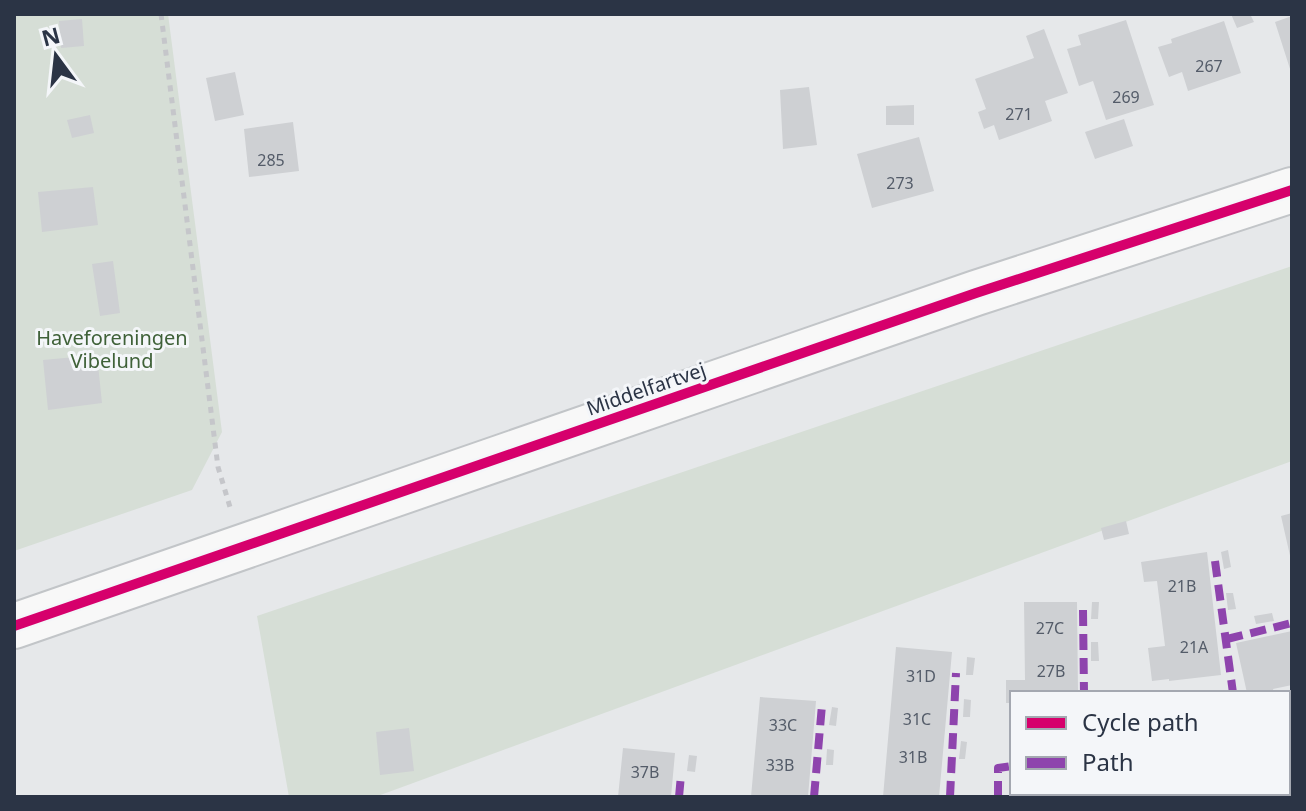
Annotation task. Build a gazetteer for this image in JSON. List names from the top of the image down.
{
  "streets": {
    "main road": ["Middelfartvej"]
  },
  "parks": ["Haveforeningen Vibelund"],
  "house_numbers": [
    "267",
    "269",
    "271",
    "285",
    "273",
    "21B",
    "27C",
    "21A",
    "27B",
    "31D",
    "31C",
    "33C",
    "31B",
    "33B",
    "37B"
  ],
  "legend": ["Cycle path", "Path"],
  "north": "top"
}
